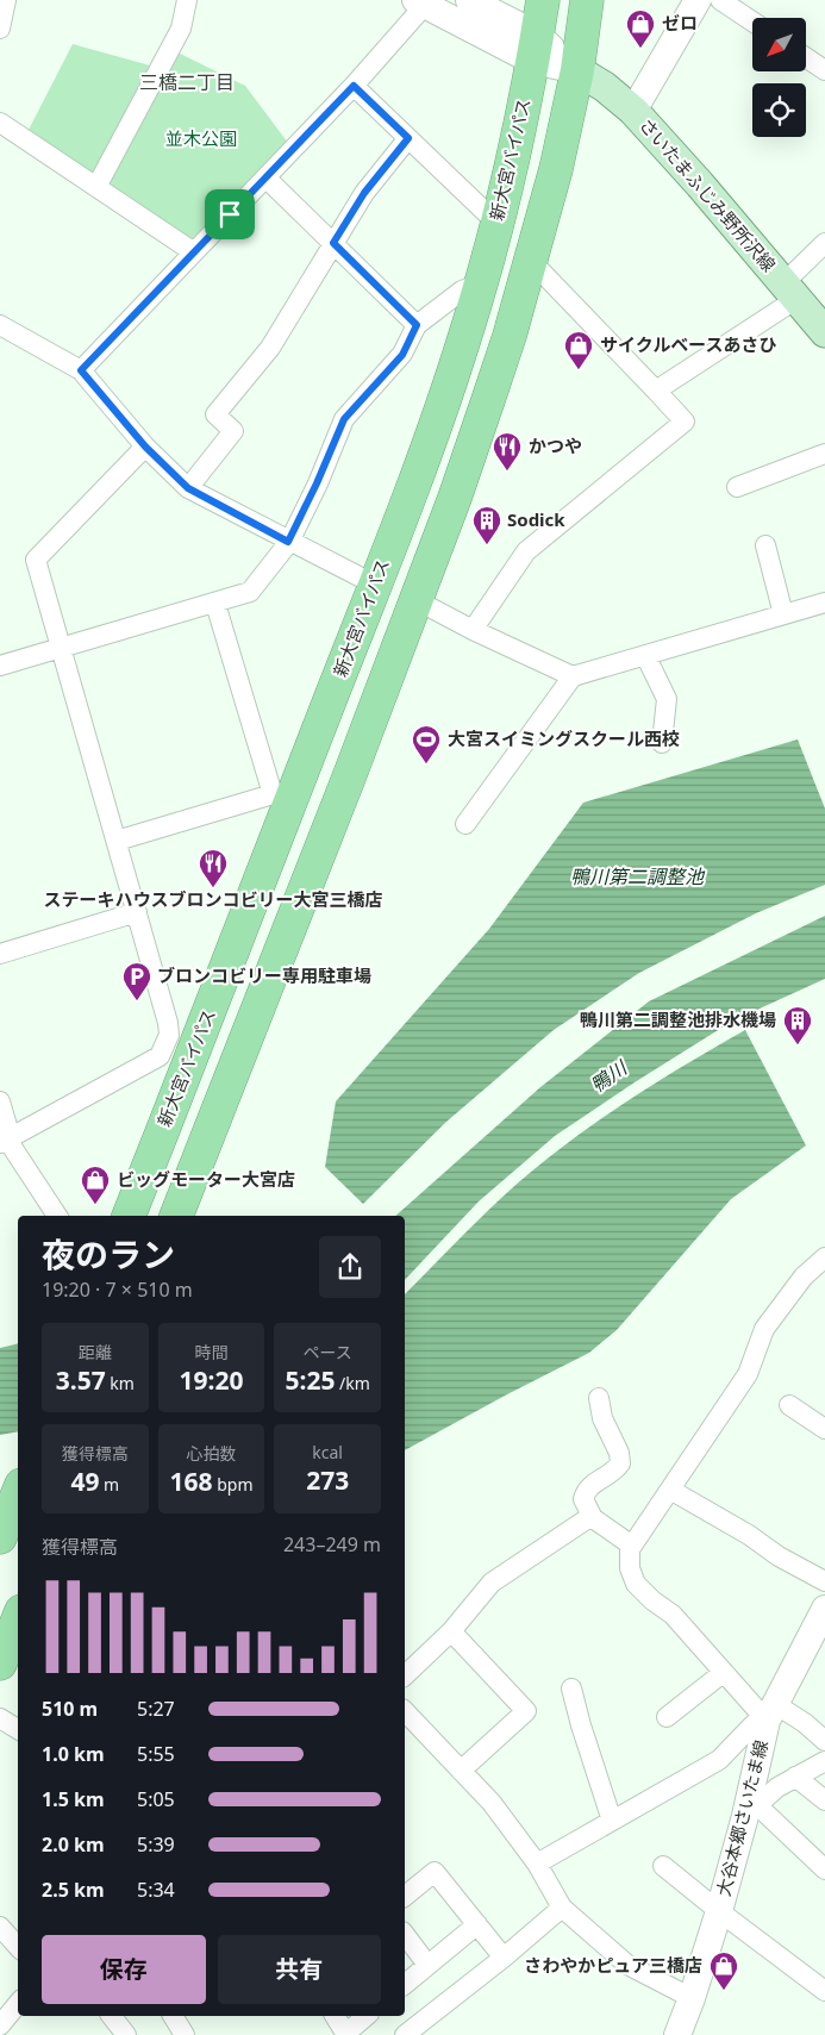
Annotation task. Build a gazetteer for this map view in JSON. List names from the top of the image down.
{
  "streets": {
    "highway": ["新大宮バイパス"],
    "main road": ["さいたまふじみ野所沢線", "大谷本郷さいたま線"]
  },
  "districts": ["三橋二丁目"],
  "water": ["鴨川第二調整池", "鴨川"],
  "parks": ["並木公園"],
  "places": {
    "shop": [
      "ゼロ",
      "サイクルベースあさひ",
      "ビッグモーター大宮店",
      "さわやかピュア三橋店"
    ],
    "restaurant": ["かつや", "ステーキハウスブロンコビリー大宮三橋店"],
    "building": ["Sodick", "鴨川第二調整池排水機場"],
    "sports": ["大宮スイミングスクール西校"],
    "parking": ["ブロンコビリー専用駐車場"]
  },
  "north": "bottom left",
  "page": {
    "heading": ["夜のラン", "19:20 · 7 × 510 m"],
    "stats": [
      ["距離", "3.57 km"],
      ["時間", "19:20"],
      ["ペース", "5:25 /km"],
      ["獲得標高", "49 m"],
      ["心拍数", "168 bpm"],
      ["kcal", "273"]
    ],
    "chart": ["獲得標高", "243–249 m"],
    "list": [
      {
        "name": "510 m",
        "note": "5:27"
      },
      {
        "name": "1.0 km",
        "note": "5:55"
      },
      {
        "name": "1.5 km",
        "note": "5:05"
      },
      {
        "name": "2.0 km",
        "note": "5:39"
      },
      {
        "name": "2.5 km",
        "note": "5:34"
      }
    ],
    "buttons": ["保存", "共有"]
  }
}
